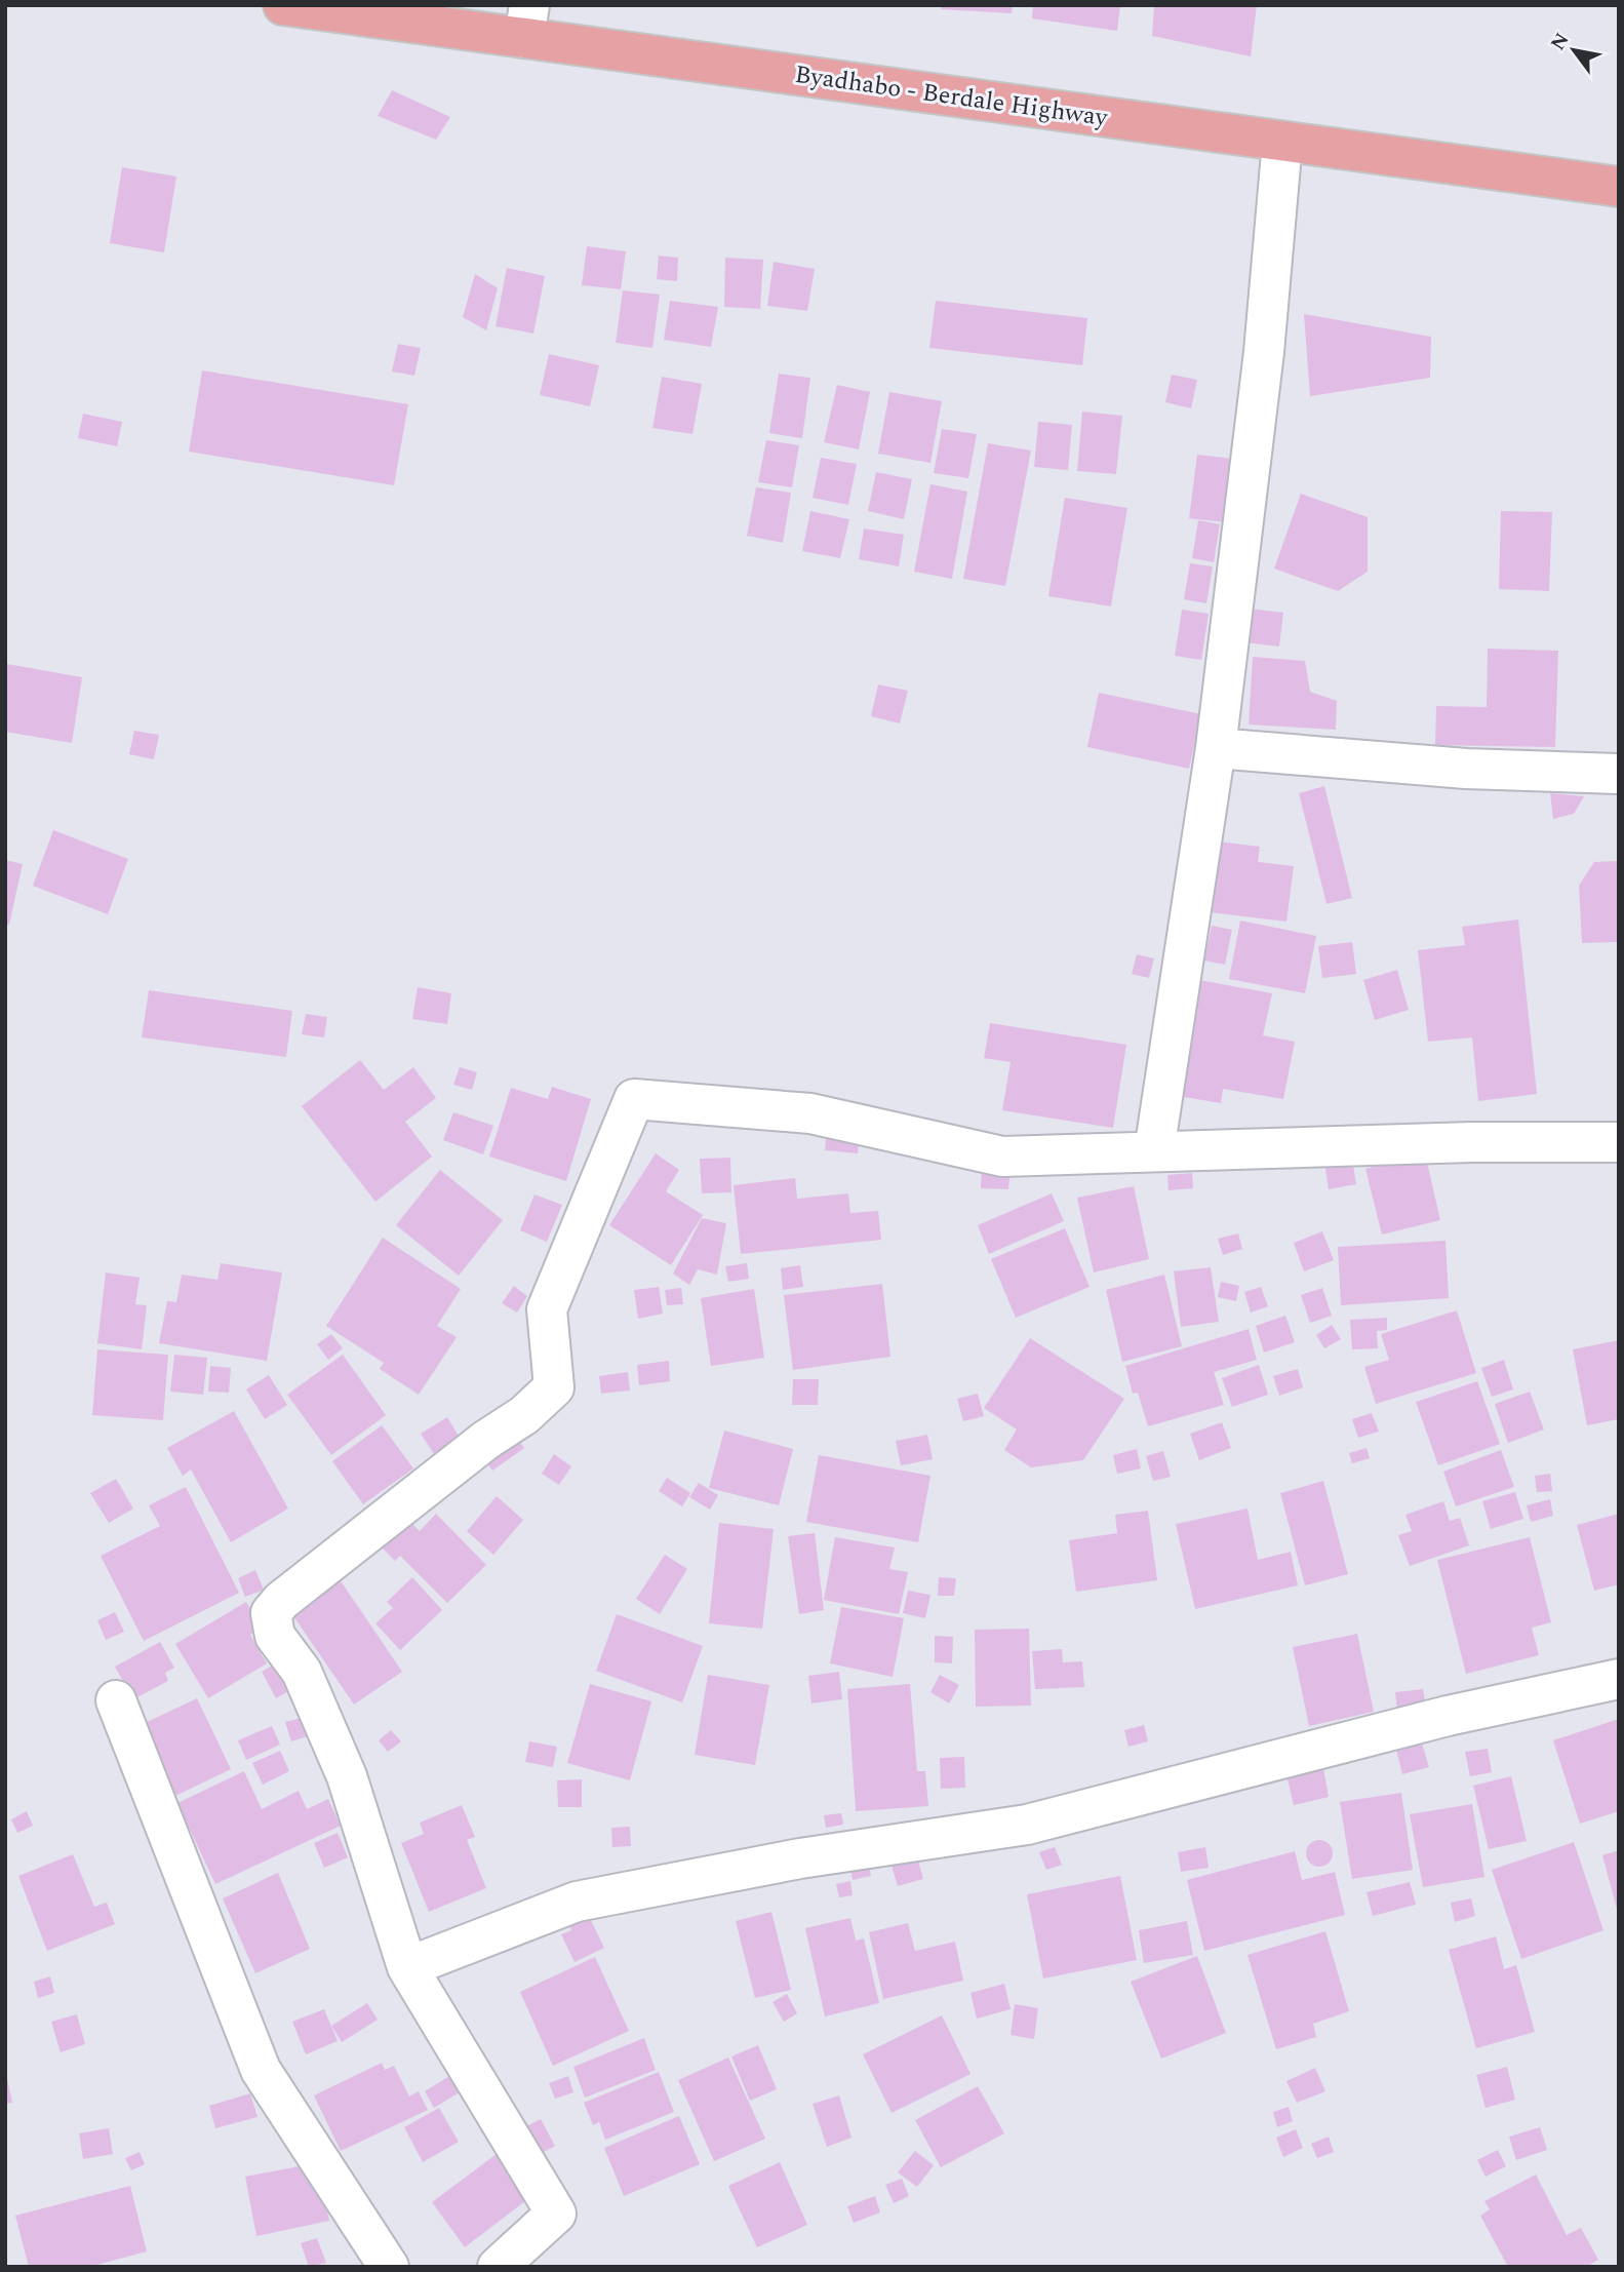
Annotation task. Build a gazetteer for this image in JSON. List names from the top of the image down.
{
  "streets": {
    "main road": ["Byadhabo - Berdale Highway"]
  },
  "north": "top left"
}
